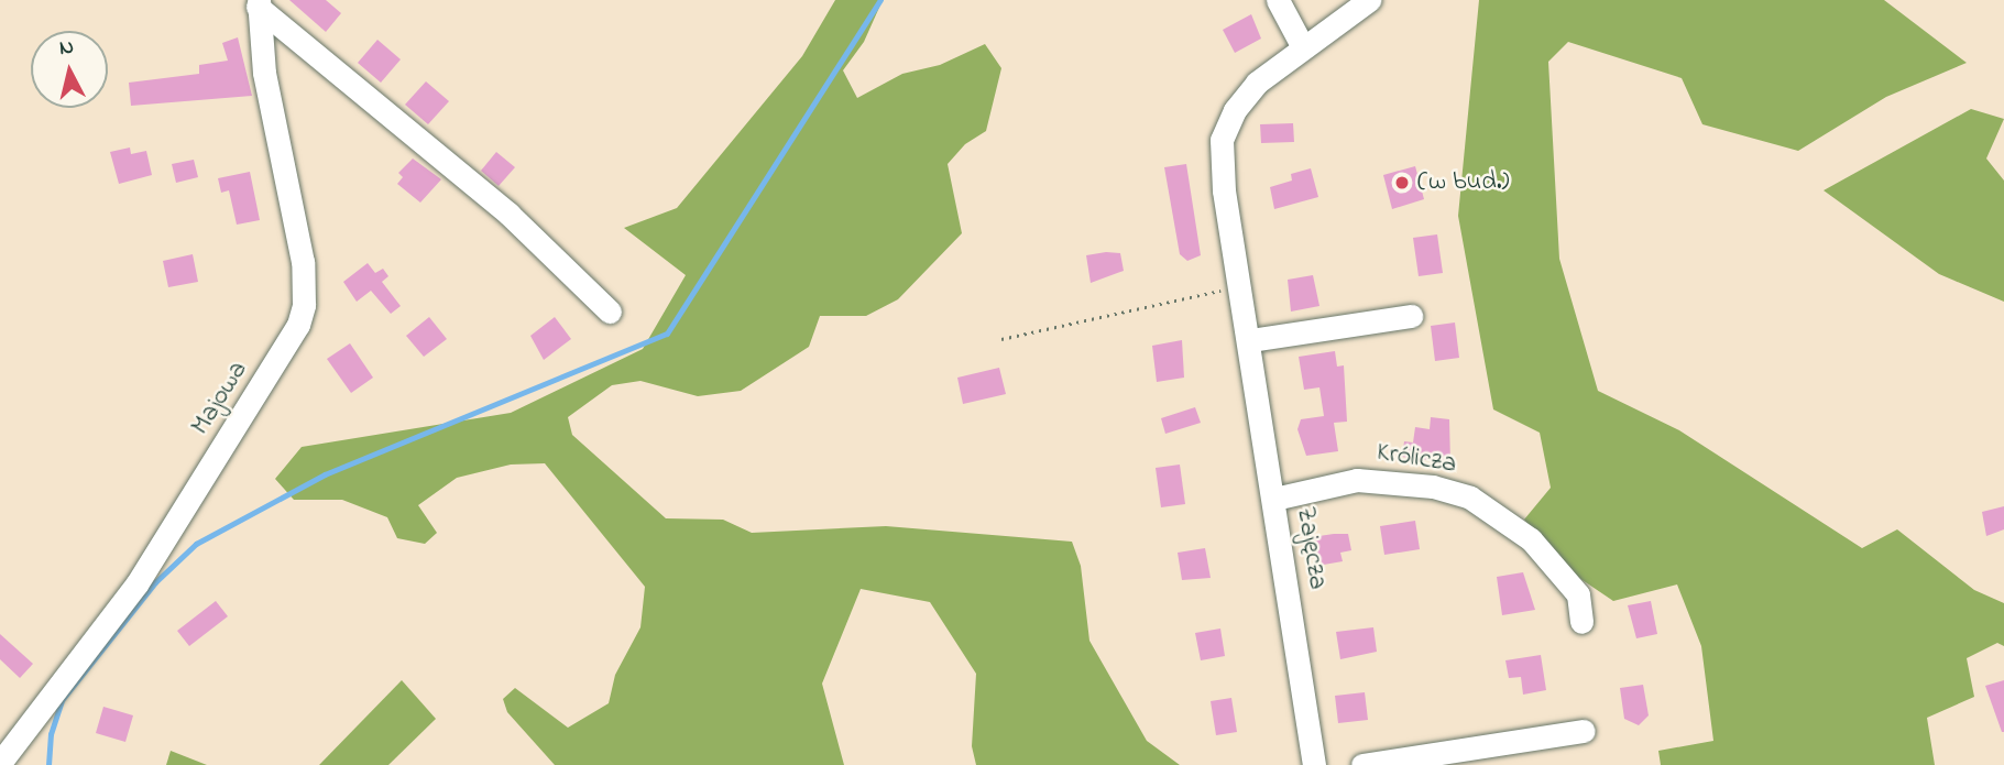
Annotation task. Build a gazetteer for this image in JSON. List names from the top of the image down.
{
  "streets": {
    "street": ["Majowa", "Królicza", "Zajęcza"]
  },
  "crossings": [
    ["Królicza", "Zajęcza"]
  ],
  "places": ["(w bud.)"],
  "north": "top"
}
